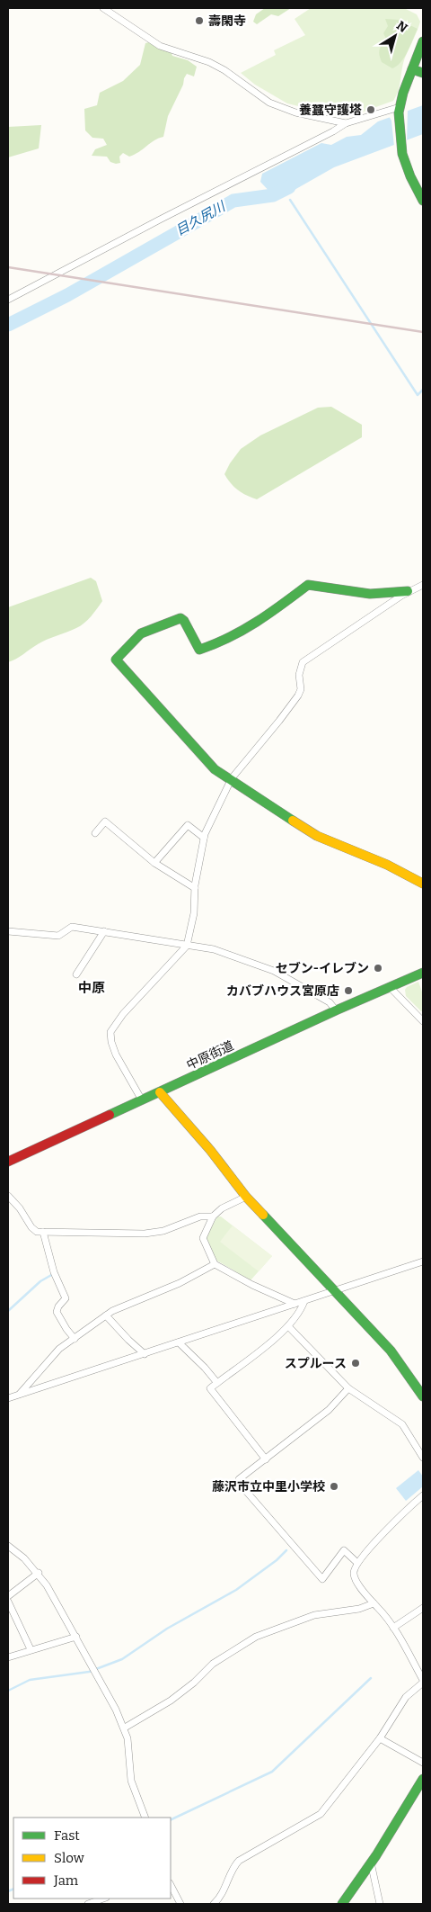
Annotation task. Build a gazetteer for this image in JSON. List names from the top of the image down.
{
  "streets": {
    "street": ["中原街道"]
  },
  "districts": ["中原"],
  "water": ["目久尻川"],
  "places": [
    "壽閑寺",
    "養蠶守護塔",
    "セブン-イレブン",
    "カバブハウス宮原店",
    "スプルース",
    "藤沢市立中里小学校"
  ],
  "legend": ["Fast", "Slow", "Jam"],
  "north": "top right"
}
